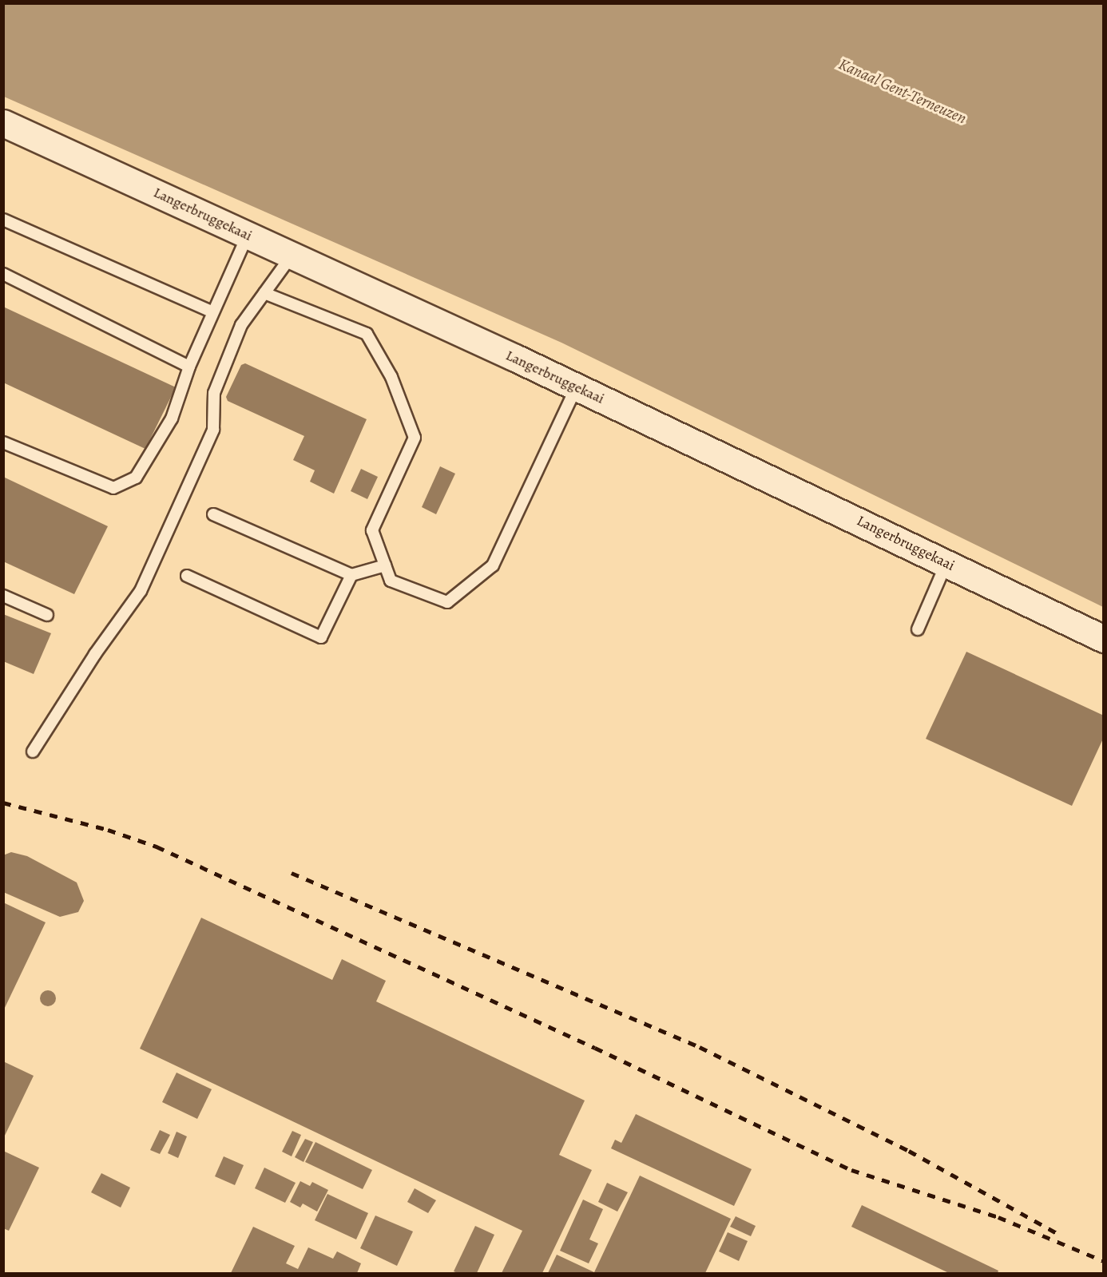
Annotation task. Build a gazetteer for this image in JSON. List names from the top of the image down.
{
  "streets": {
    "main road": ["Langerbruggekaai"]
  },
  "water": ["Kanaal Gent-Terneuzen"]
}
